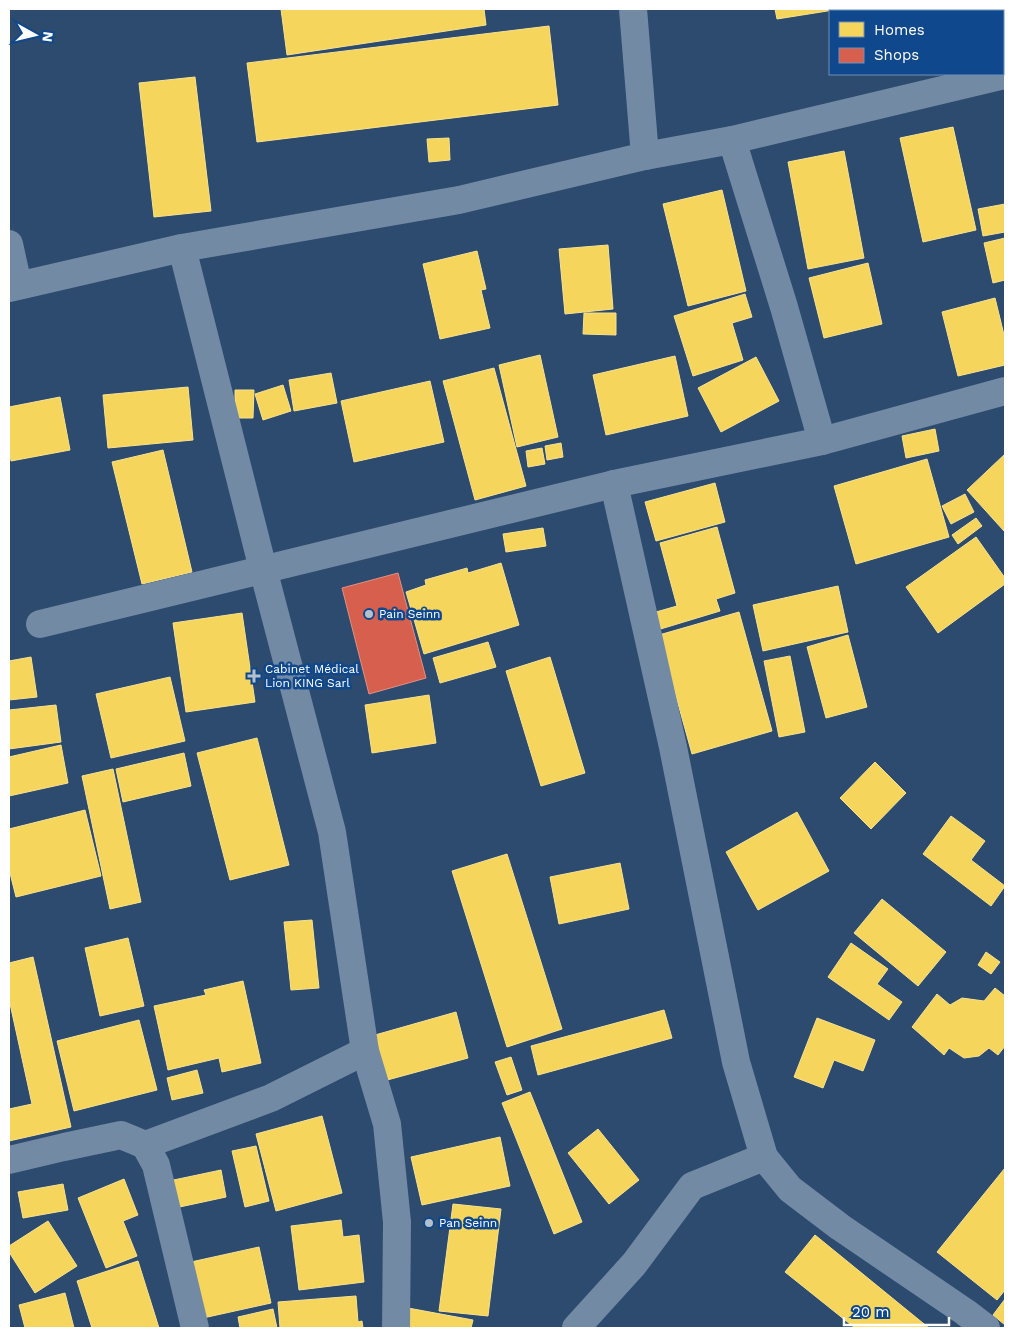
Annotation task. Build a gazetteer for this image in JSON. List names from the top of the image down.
{
  "places": {
    "other": ["Pain Seinn", "Pan Seinn"],
    "health": ["Cabinet Médical Lion KING Sarl"]
  },
  "legend": ["Homes", "Shops"],
  "scale_bar": "20 m",
  "north": "right"
}
